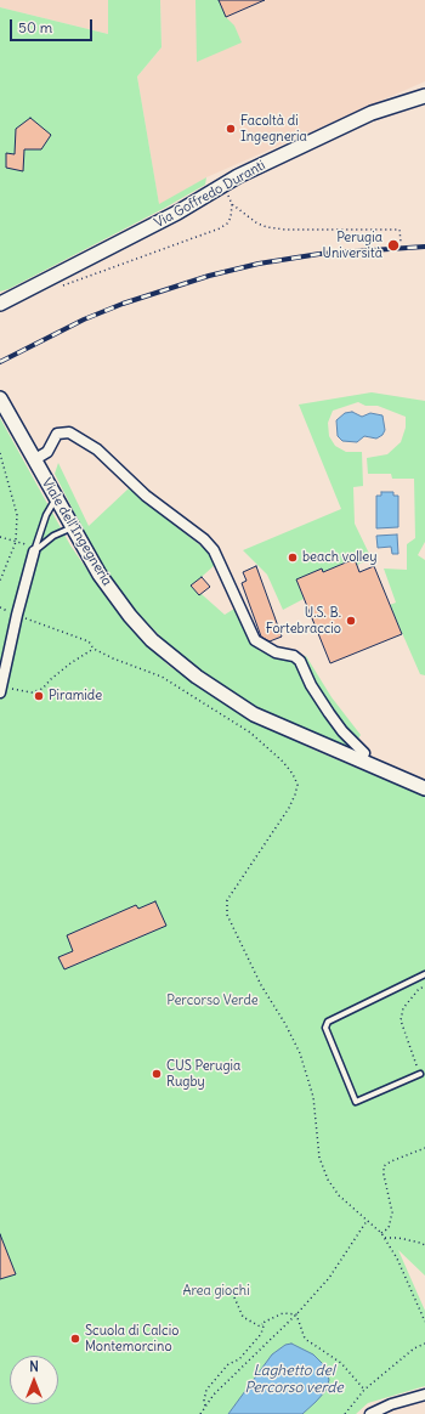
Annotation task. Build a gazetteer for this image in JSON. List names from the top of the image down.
{
  "streets": {
    "street": ["Via Goffredo Duranti", "Viale dell'Ingegneria"]
  },
  "water": ["Laghetto del Percorso verde"],
  "parks": ["Percorso Verde", "Area giochi"],
  "places": [
    "Facoltà di Ingegneria",
    "Perugia Università",
    "beach volley",
    "U.S. B. Fortebraccio",
    "Piramide",
    "CUS Perugia Rugby",
    "Scuola di Calcio Montemorcino"
  ],
  "scale_bar": "50 m",
  "north": "top"
}
